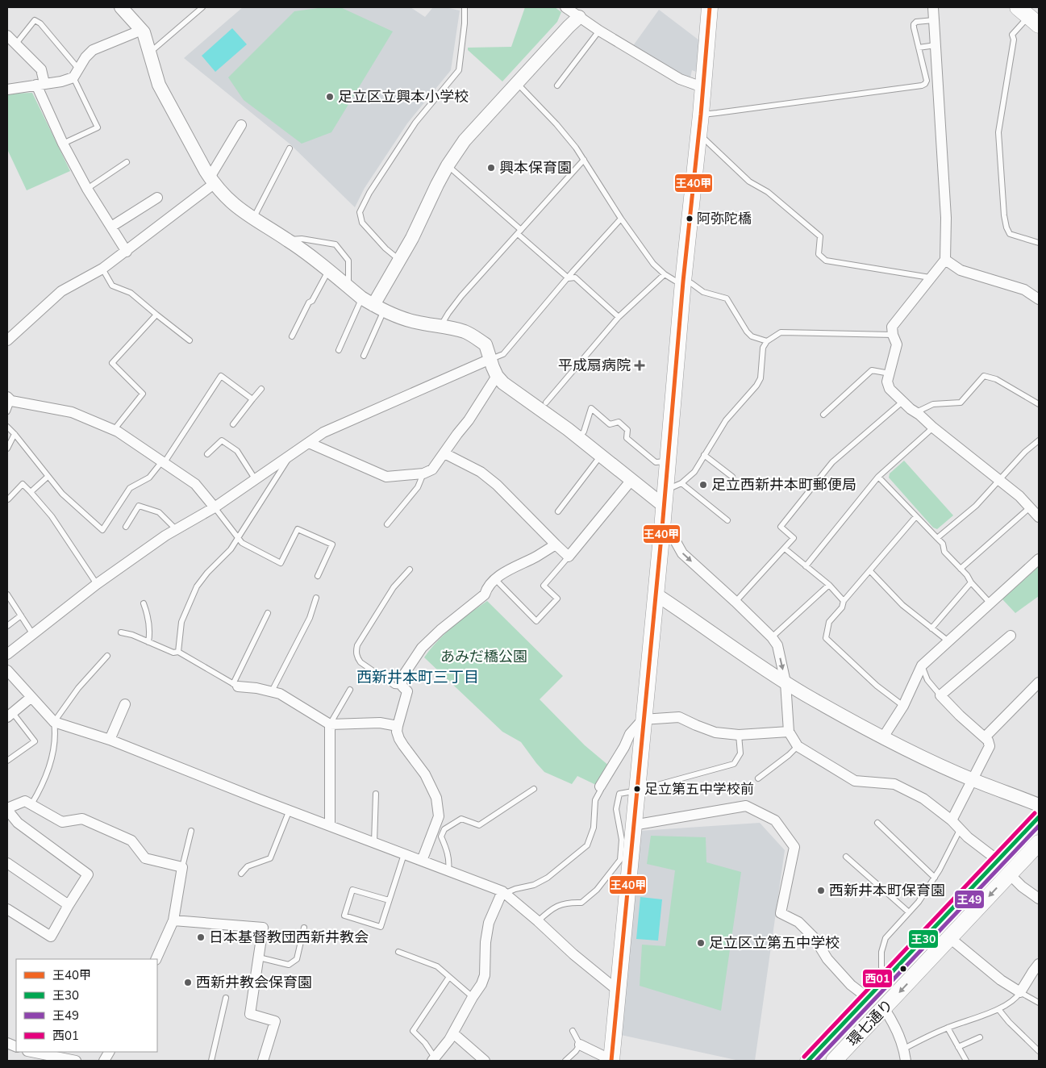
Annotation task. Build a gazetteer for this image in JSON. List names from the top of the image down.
{
  "streets": {
    "main road": ["環七通り"]
  },
  "districts": ["西新井本町三丁目"],
  "parks": ["あみだ橋公園"],
  "places": {
    "other": [
      "足立区立興本小学校",
      "興本保育園",
      "阿弥陀橋",
      "足立西新井本町郵便局",
      "足立第五中学校前",
      "西新井本町保育園",
      "日本基督教団西新井教会",
      "足立区立第五中学校",
      "西新井教会保育園"
    ],
    "health": ["平成扇病院"]
  },
  "lines": [
    "transit line 王40甲",
    "transit line 西01",
    "transit line 王30",
    "transit line 王49"
  ],
  "legend": [
    "王40甲",
    "王30",
    "王49",
    "西01"
  ]
}
